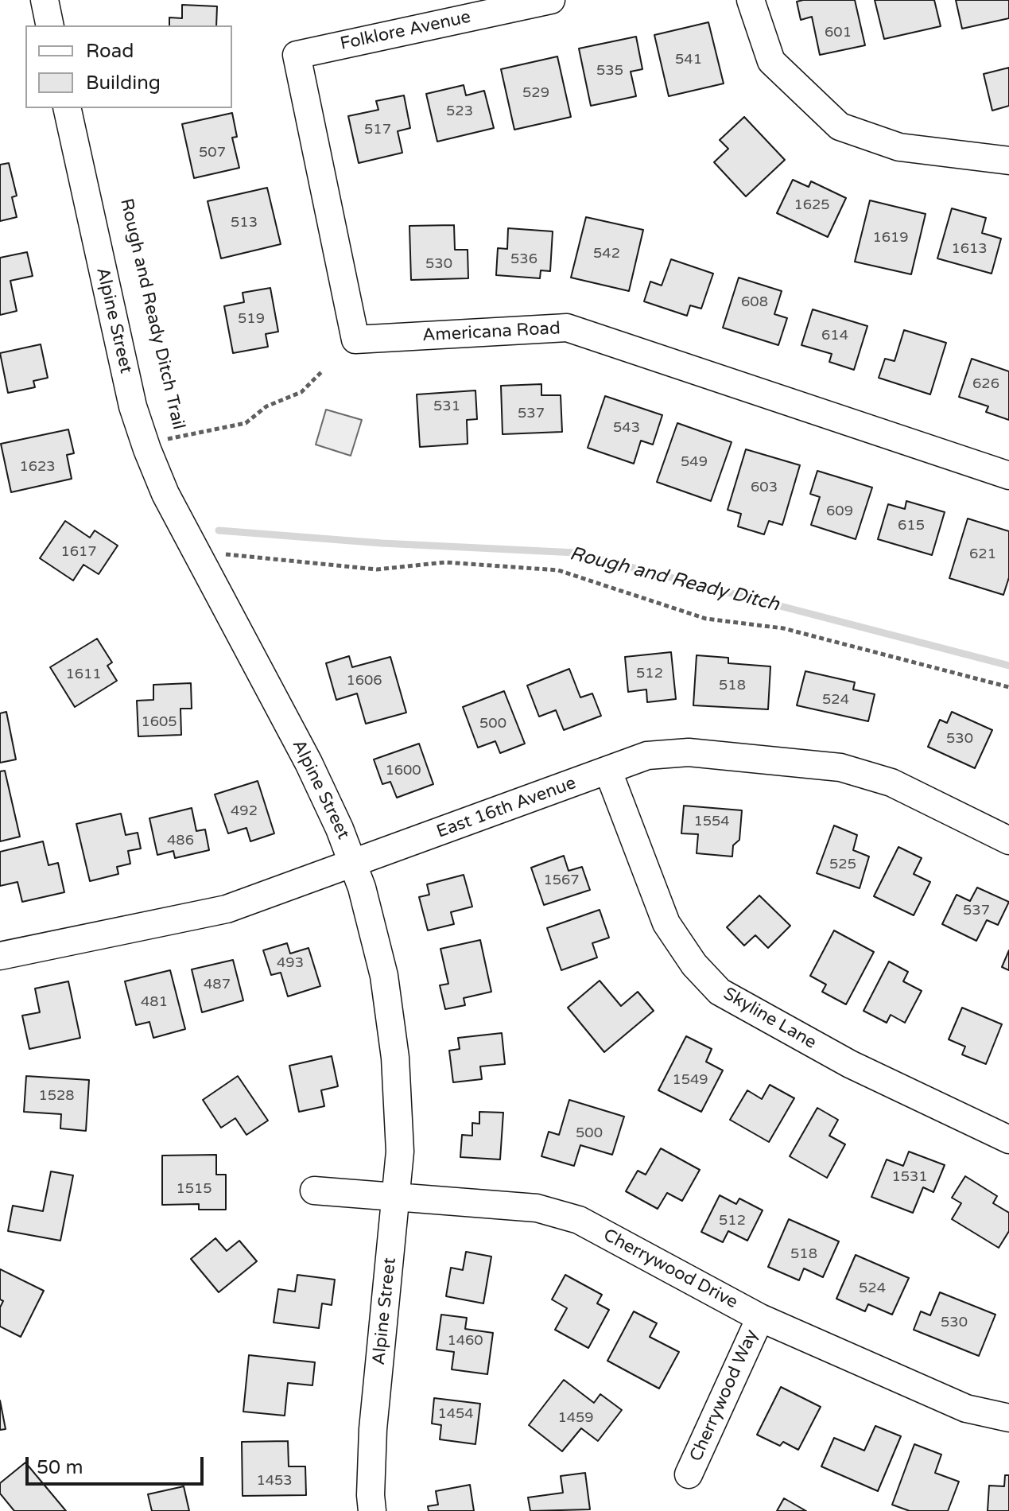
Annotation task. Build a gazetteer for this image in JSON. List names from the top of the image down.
{
  "streets": {
    "street": [
      "Folklore Avenue",
      "Alpine Street",
      "Americana Road",
      "East 16th Avenue",
      "Skyline Lane",
      "Cherrywood Drive",
      "Cherrywood Way"
    ],
    "path": ["Rough and Ready Ditch Trail"]
  },
  "crossings": [
    ["Folklore Avenue", "Americana Road"],
    ["Rough and Ready Ditch Trail", "Alpine Street"],
    ["Alpine Street", "East 16th Avenue"],
    ["Alpine Street", "Cherrywood Drive"],
    ["East 16th Avenue", "Skyline Lane"],
    ["Cherrywood Drive", "Cherrywood Way"]
  ],
  "water": ["Rough and Ready Ditch"],
  "house_numbers": [
    "601",
    "541",
    "535",
    "529",
    "523",
    "517",
    "507",
    "1625",
    "513",
    "1619",
    "1613",
    "542",
    "536",
    "530",
    "608",
    "519",
    "614",
    "626",
    "531",
    "537",
    "543",
    "549",
    "1623",
    "603",
    "609",
    "615",
    "1617",
    "621",
    "512",
    "1611",
    "1606",
    "518",
    "524",
    "1605",
    "500",
    "530",
    "1600",
    "492",
    "1554",
    "486",
    "525",
    "1567",
    "537",
    "493",
    "487",
    "481",
    "1549",
    "1528",
    "500",
    "1531",
    "1515",
    "512",
    "518",
    "524",
    "530",
    "1460",
    "1454",
    "1459",
    "1453"
  ],
  "legend": ["Road", "Building"],
  "scale_bar": "50 m"
}
